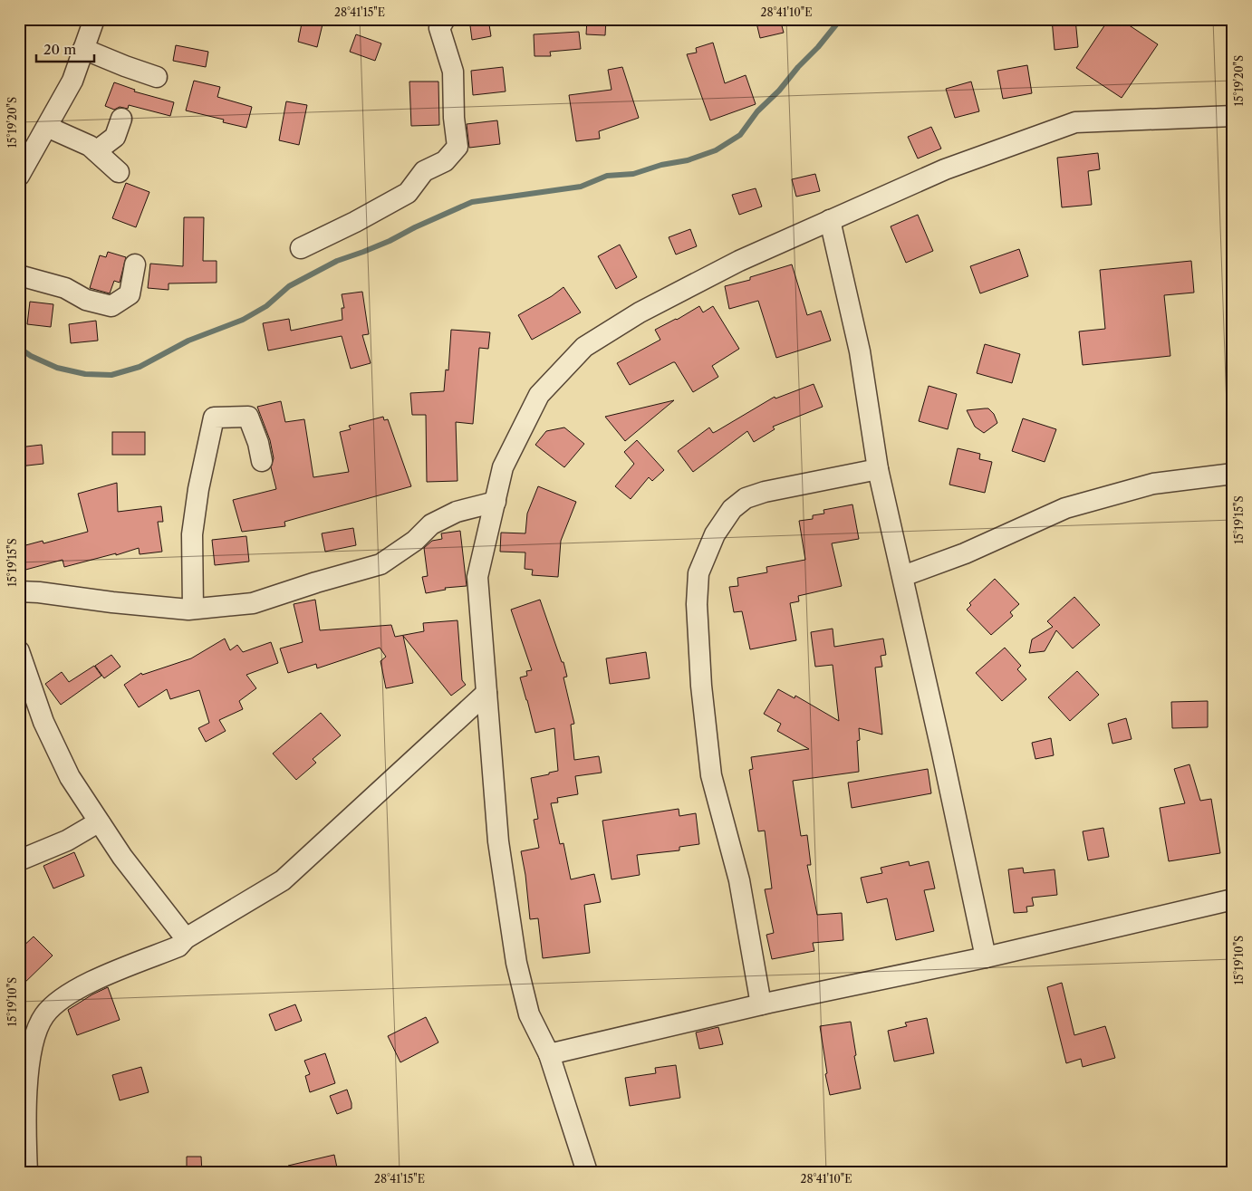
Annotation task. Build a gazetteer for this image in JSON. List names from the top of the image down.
{
  "scale_bar": "20 m",
  "coordinates": [
    "28°41'15\"E",
    "28°41'10\"E",
    "15°19'20\"S",
    "15°19'15\"S",
    "15°19'10\"S"
  ]
}
